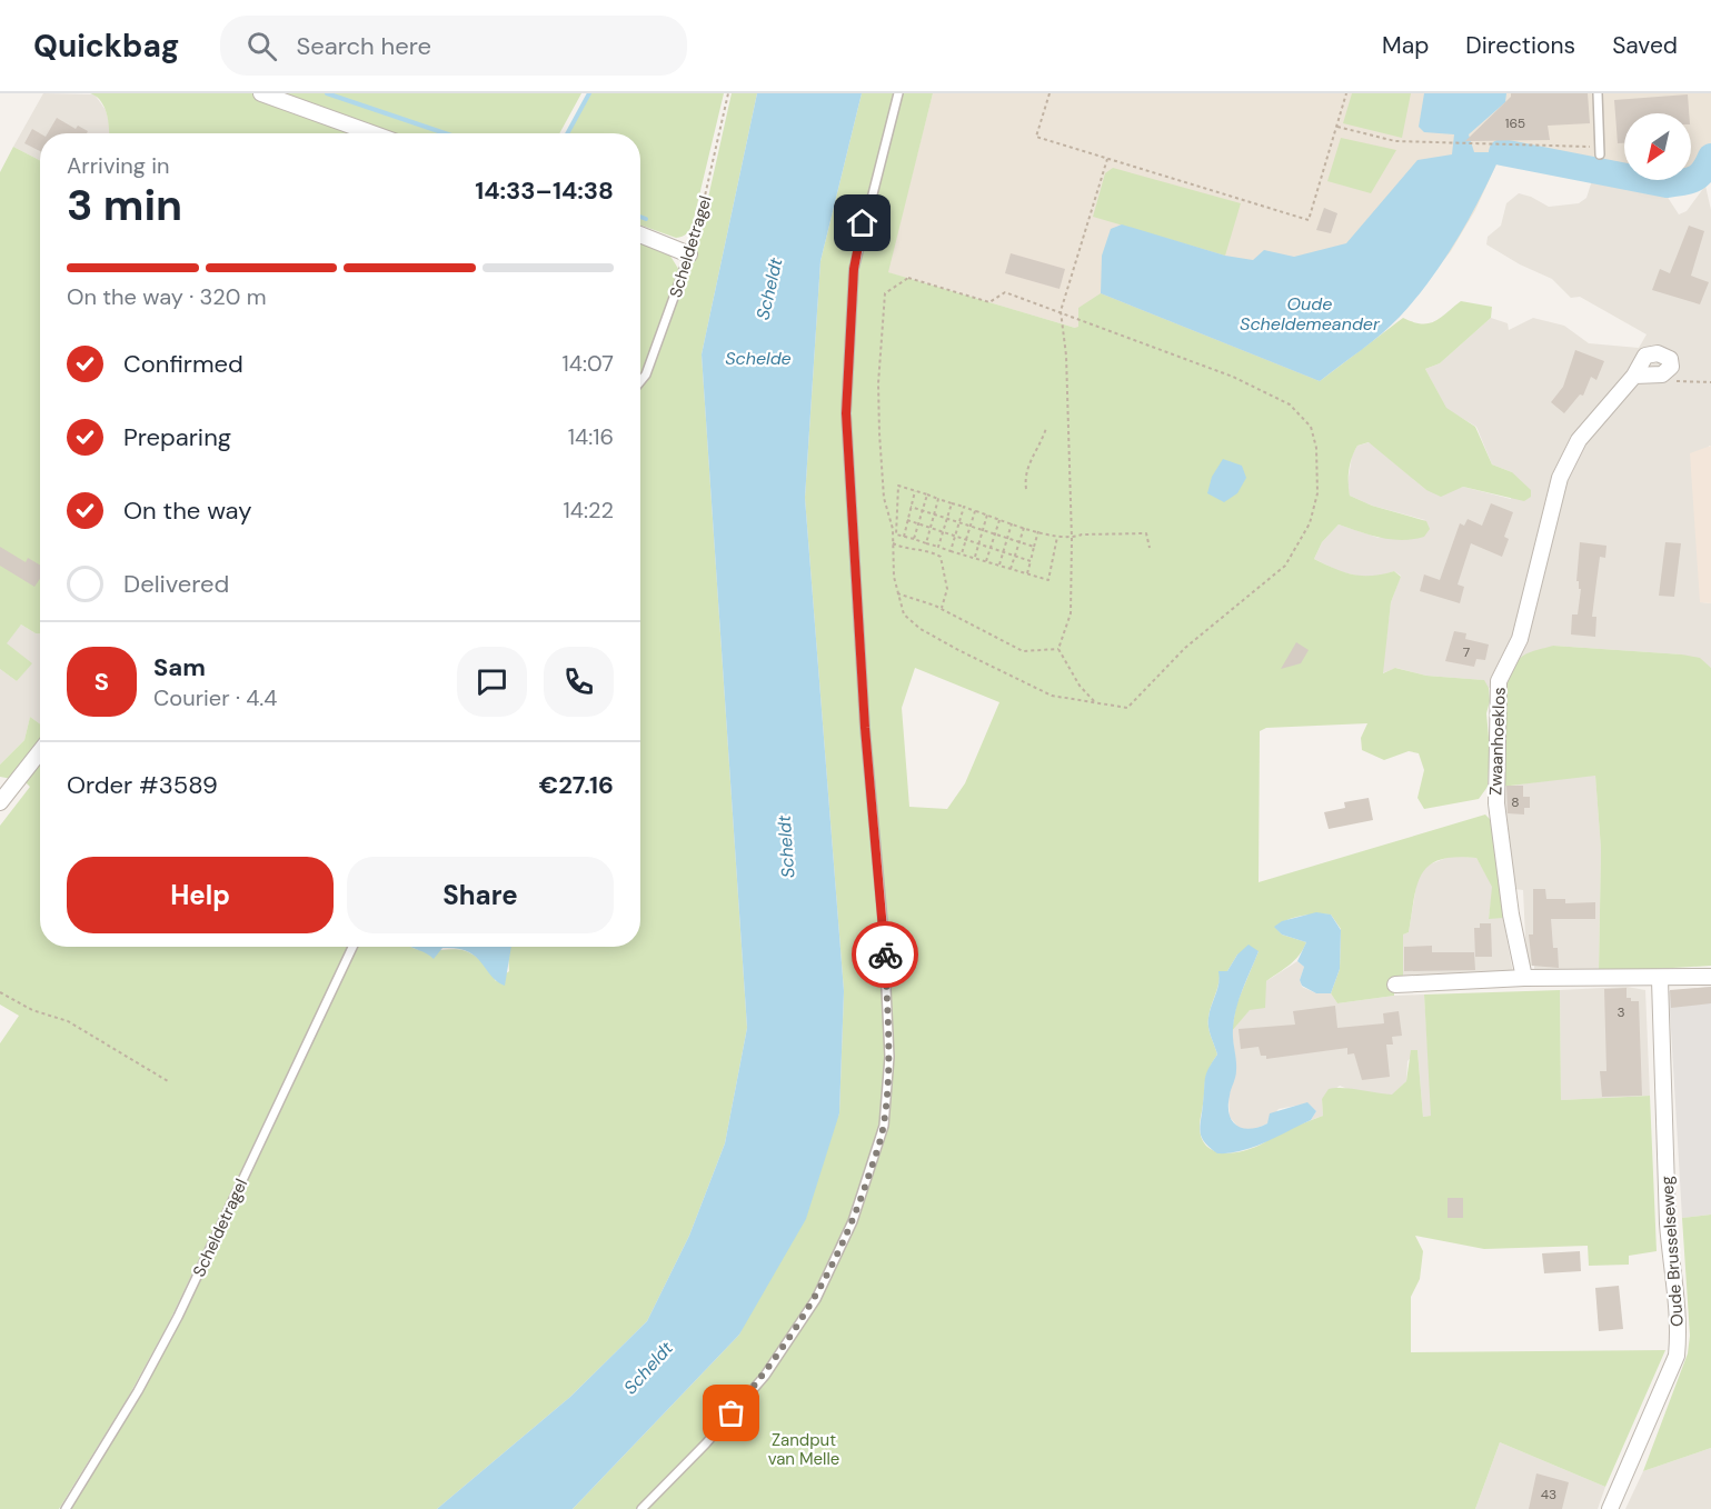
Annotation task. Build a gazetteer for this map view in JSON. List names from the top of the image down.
{
  "streets": {
    "street": ["Zwaanhoeklos", "Oude Brusselseweg"],
    "lane": ["Scheldetragel"]
  },
  "water": ["Scheldt", "Oude Scheldemeander", "Schelde"],
  "parks": ["Zandput van Melle"],
  "house_numbers": [
    "165",
    "7",
    "8",
    "3",
    "43"
  ],
  "north": "bottom left",
  "page": {
    "header": "Quickbag",
    "search": "Search here",
    "nav": ["Map", "Directions", "Saved"],
    "heading": ["3 min", "Arriving in", "14:33–14:38"],
    "panel": [
      "Sam",
      "Courier · 4.4",
      "Order #3589",
      "€27.16"
    ],
    "bar": "On the way · 320 m",
    "list": [
      ["Confirmed", "14:07"],
      ["Preparing", "14:16"],
      ["On the way", "14:22"],
      "Delivered"
    ],
    "round": "S",
    "buttons": ["Help", "Share"]
  }
}
